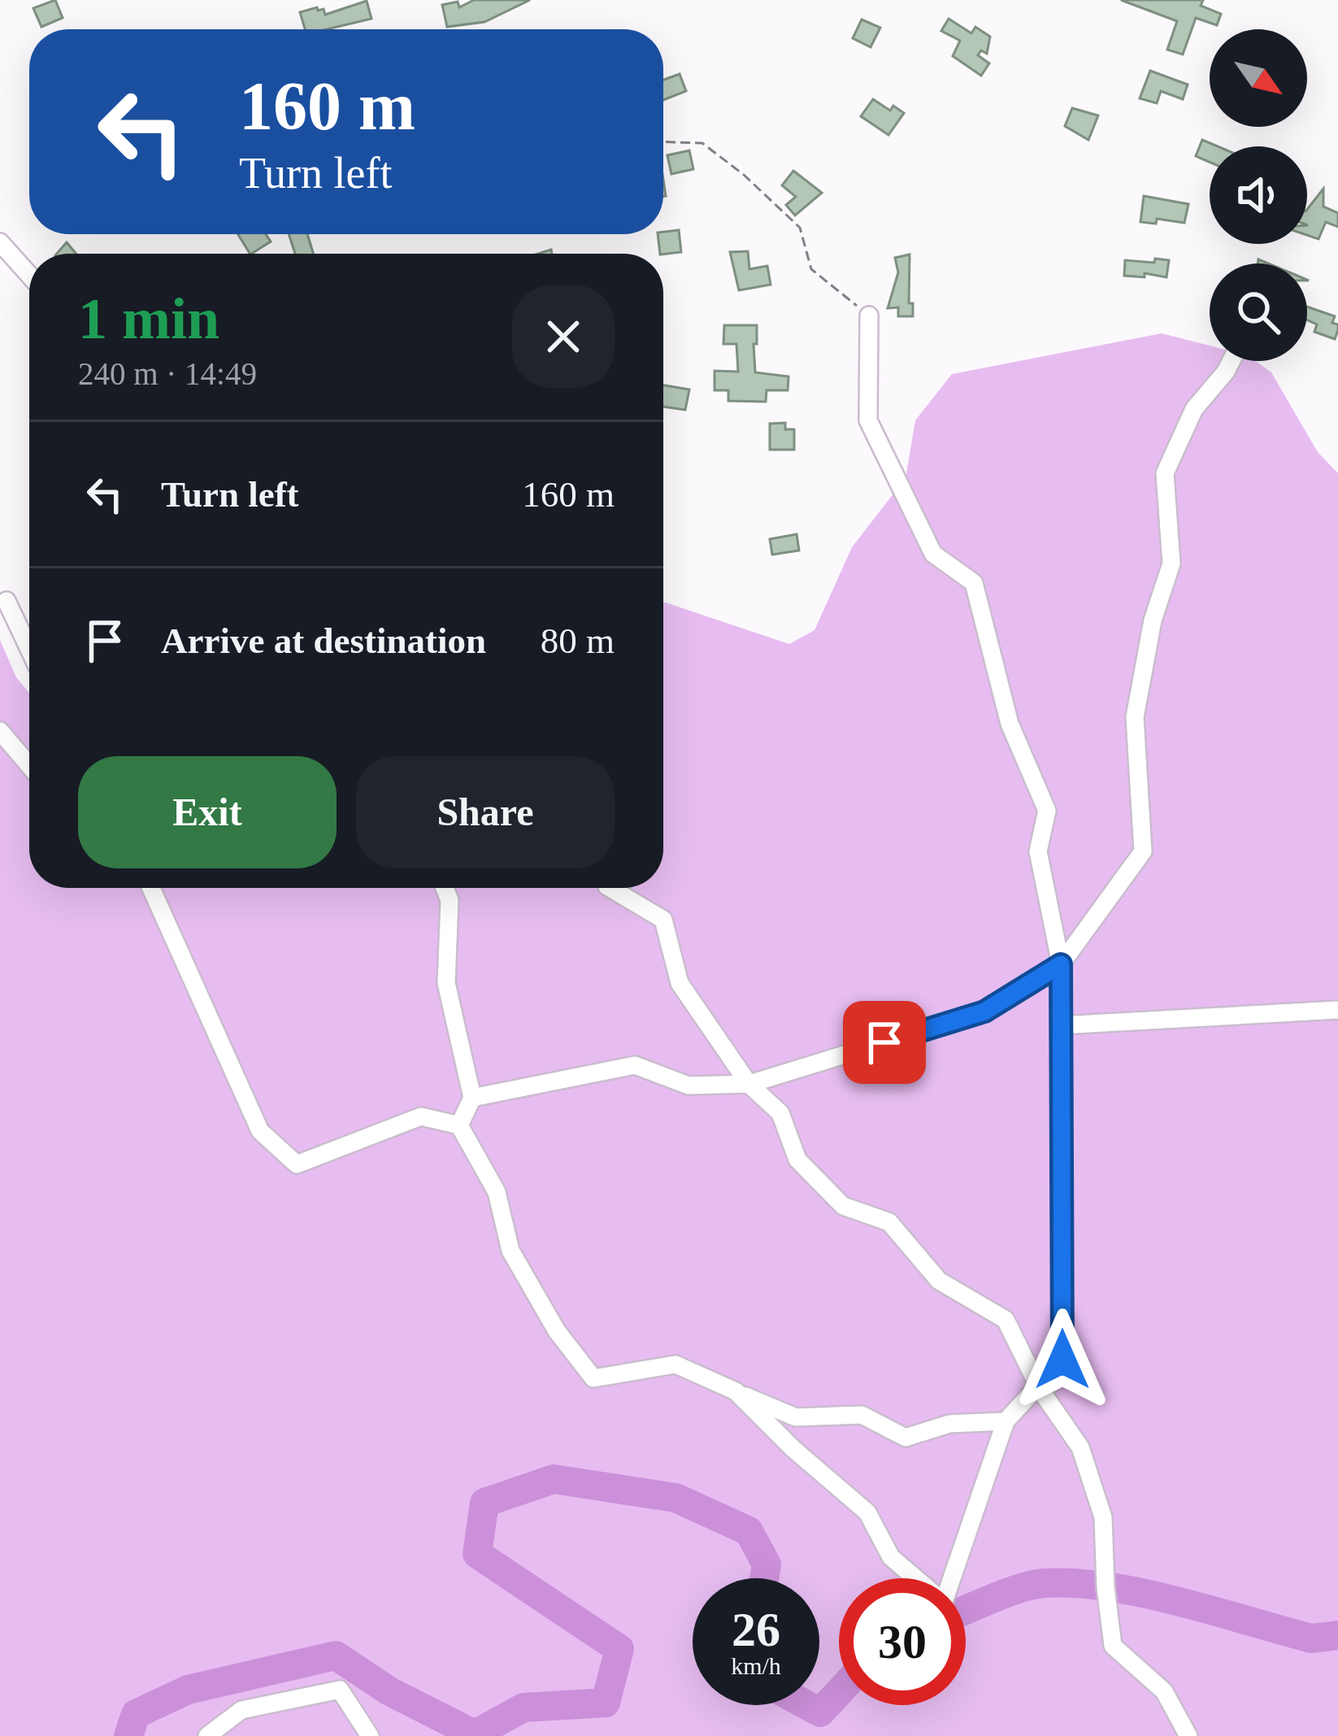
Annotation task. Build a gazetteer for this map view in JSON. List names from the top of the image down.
{
  "north": "bottom right",
  "page": {
    "turn": ["160 m", "Turn left"],
    "heading": ["1 min", "240 m · 14:49"],
    "list": [
      {
        "name": "Turn left",
        "value": "160 m"
      },
      {
        "name": "Arrive at destination",
        "value": "80 m"
      }
    ],
    "buttons": ["Exit", "Share"],
    "speed": "26 km/h",
    "limit": "30"
  }
}
